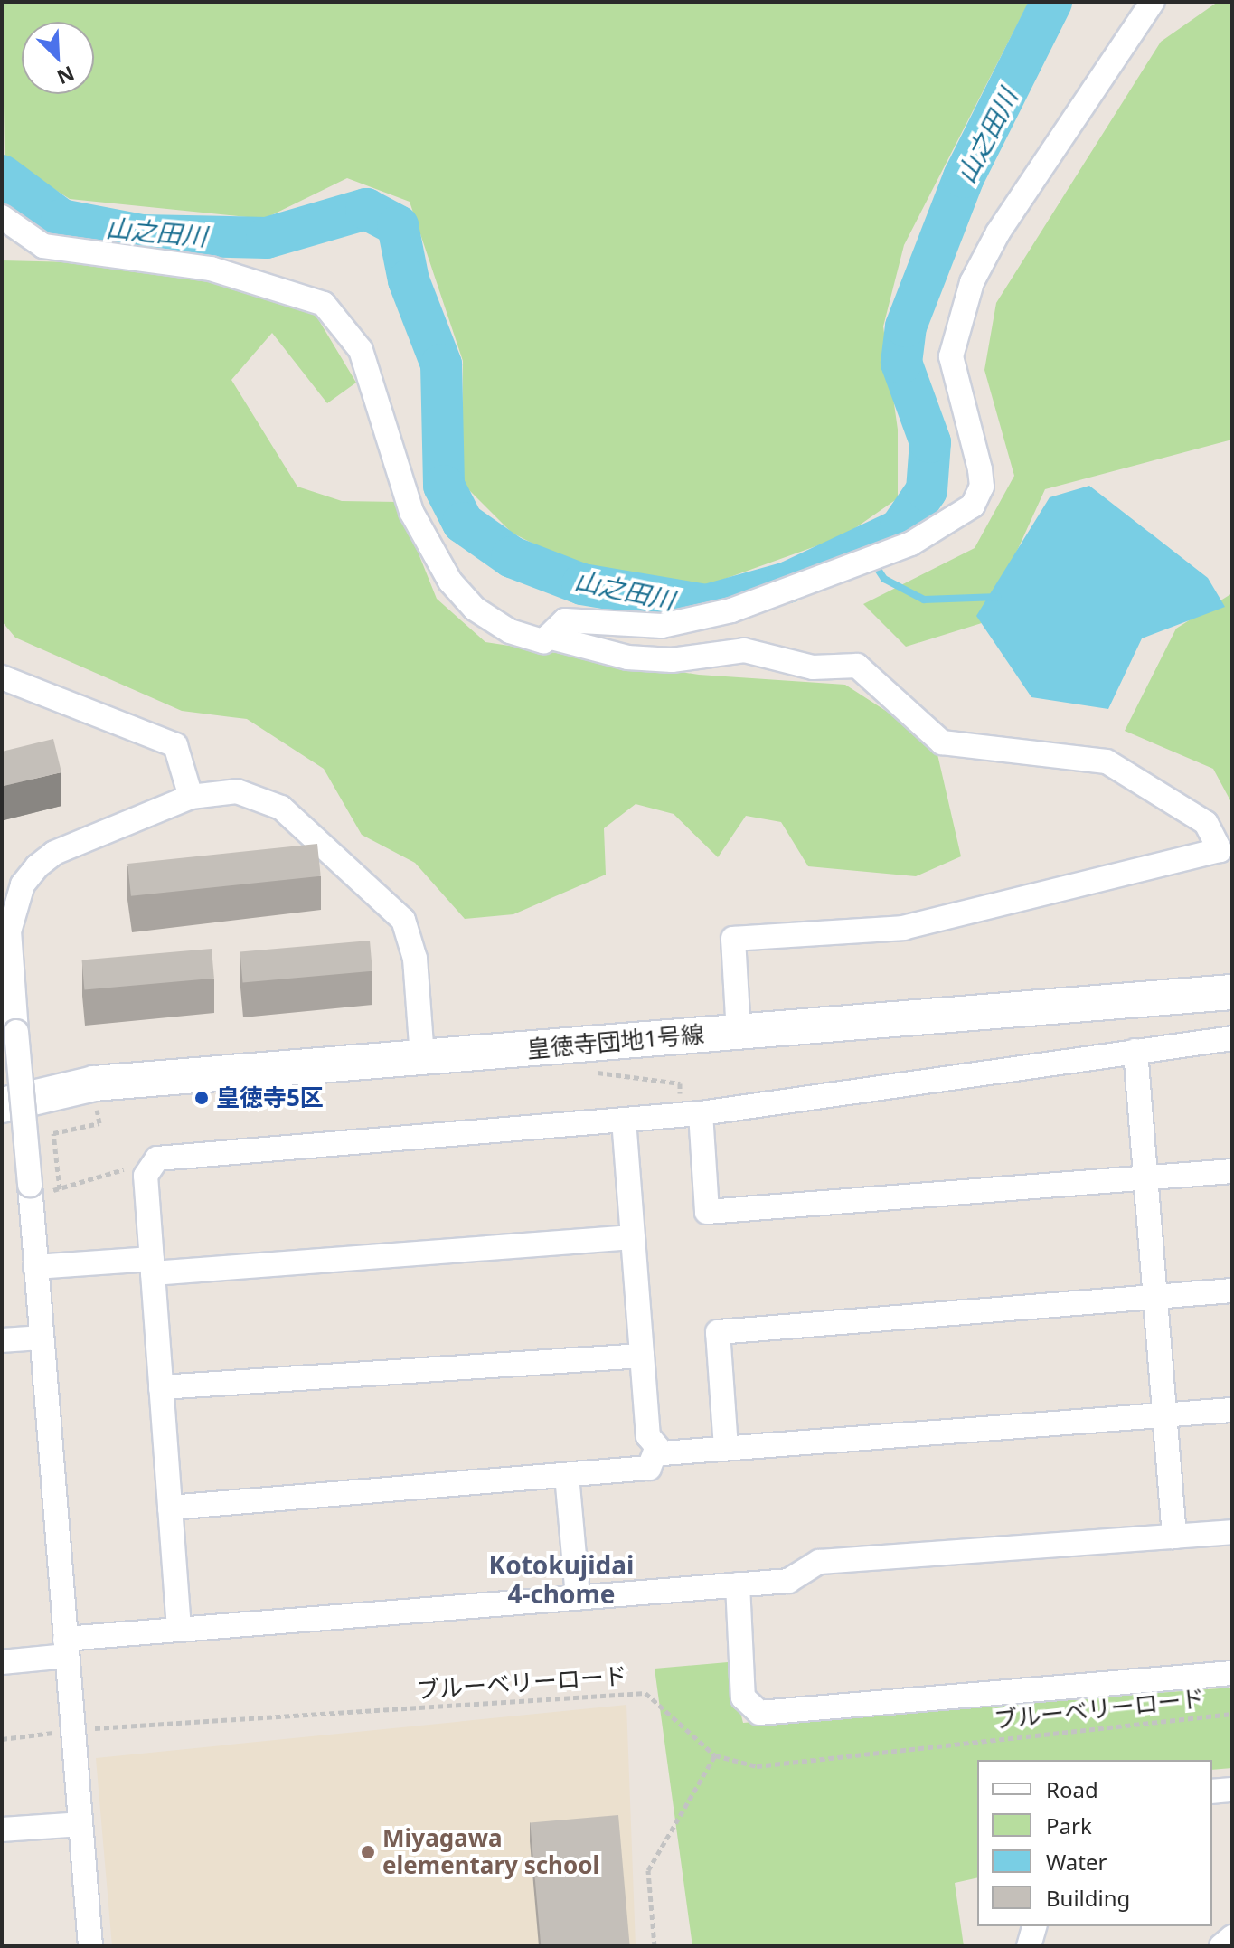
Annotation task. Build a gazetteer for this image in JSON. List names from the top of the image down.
{
  "streets": {
    "street": ["皇徳寺団地1号線"],
    "path": ["ブルーベリーロード"]
  },
  "districts": ["Kotokujidai 4-chome"],
  "water": ["山之田川"],
  "places": ["皇徳寺5区", "Miyagawa elementary school"],
  "legend": [
    "Road",
    "Park",
    "Water",
    "Building"
  ],
  "north": "bottom right"
}
